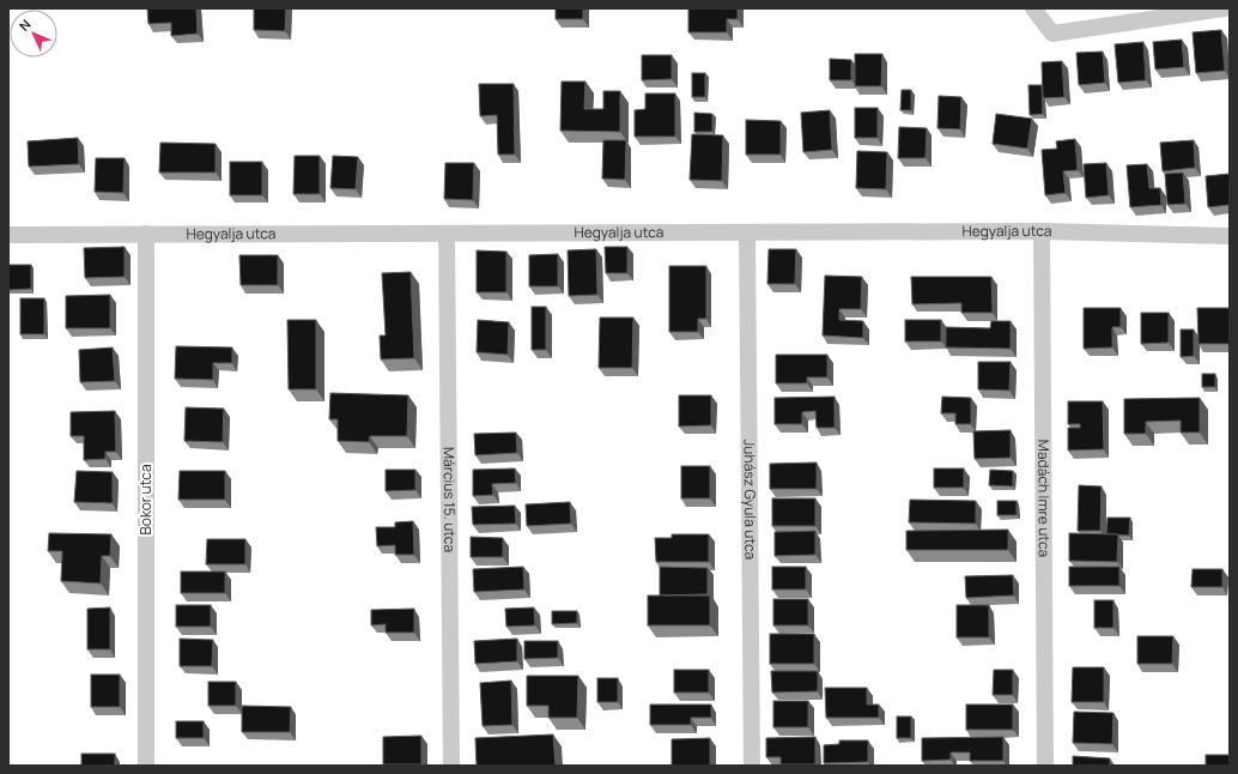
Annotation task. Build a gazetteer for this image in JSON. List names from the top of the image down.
{
  "streets": {
    "street": [
      "Hegyalja utca",
      "Madách Imre utca",
      "Bokor utca",
      "Március 15. utca",
      "Juhász Gyula utca"
    ]
  },
  "crossings": [
    ["Hegyalja utca", "Madách Imre utca"],
    ["Hegyalja utca", "Bokor utca"],
    ["Hegyalja utca", "Március 15. utca"],
    ["Hegyalja utca", "Juhász Gyula utca"]
  ],
  "north": "top left"
}
